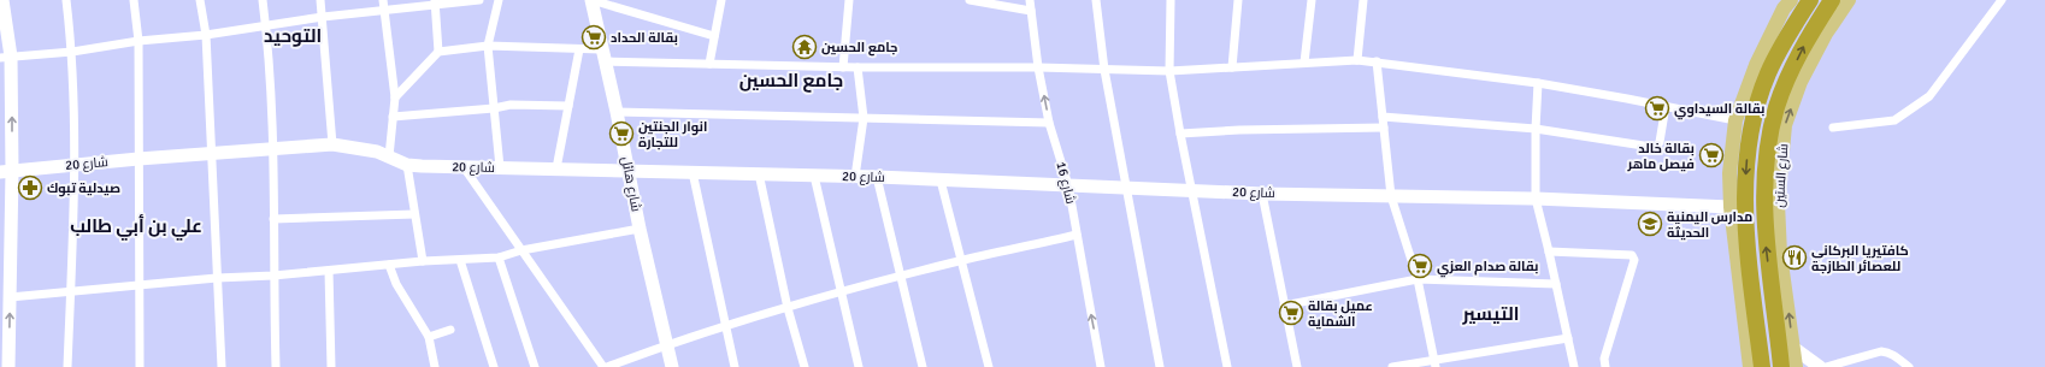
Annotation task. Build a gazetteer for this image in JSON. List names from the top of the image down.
{
  "streets": {
    "highway": ["شارع الستين"],
    "street": ["شارع 20", "شارع 16", "شارع هائل"]
  },
  "crossings": [
    ["شارع 20", "شارع 16"],
    ["شارع 20", "شارع هائل"]
  ],
  "districts": [
    "التوحيد",
    "جامع الحسين",
    "علي بن أبي طالب",
    "التيسير"
  ],
  "places": {
    "supermarket": [
      "بقالة الحداد",
      "بقالة السيداوي",
      "انوار الجنتين للتجارة",
      "بقالة خالد فيصل ماهر",
      "بقالة صدام العزي",
      "عميل بقالة الشماية"
    ],
    "temple": ["جامع الحسين"],
    "pharmacy": ["صيدلية تبوك"],
    "school or university": ["مدارس اليمنية الحديثة"],
    "restaurant": ["كافتيريا البركاني للعصائر الطازجة"]
  }
}
